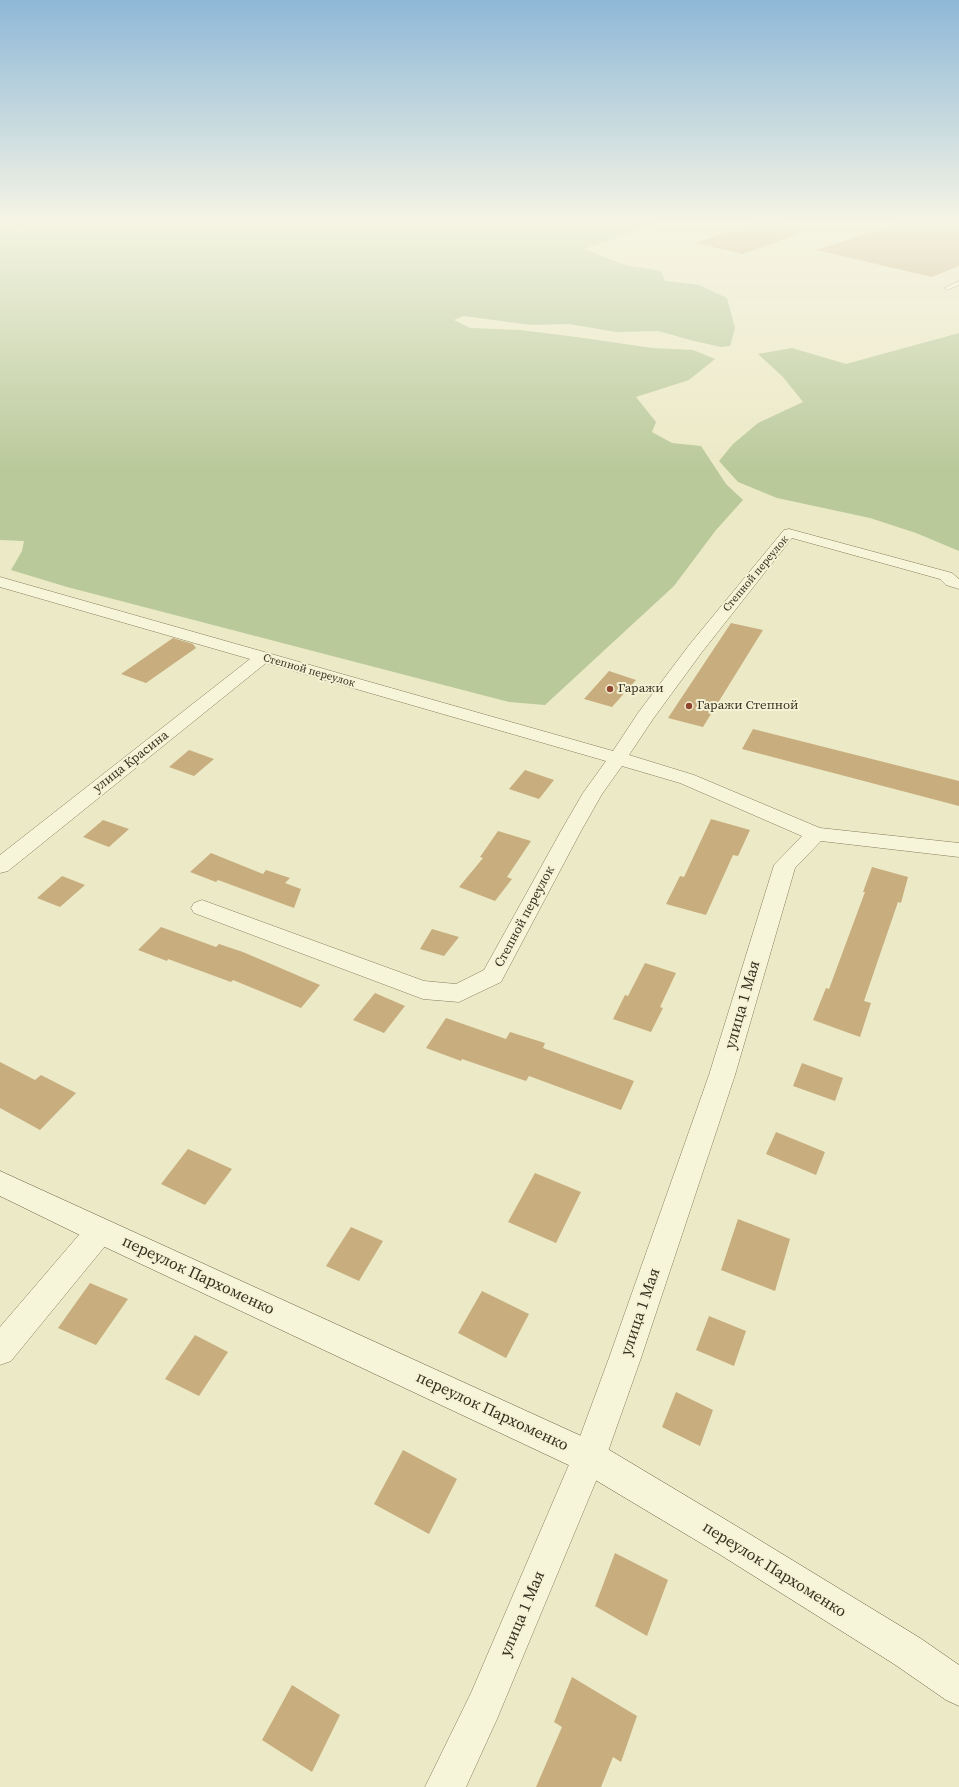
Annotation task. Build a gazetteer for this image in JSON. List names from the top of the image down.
{
  "streets": {
    "street": [
      "Степной переулок",
      "улица Красина",
      "улица 1 Мая",
      "переулок Пархоменко"
    ]
  },
  "crossings": [
    ["Степной переулок", "улица Красина"],
    ["Степной переулок", "улица 1 Мая"],
    ["улица 1 Мая", "переулок Пархоменко"]
  ],
  "places": ["Гаражи", "Гаражи Степной"]
}
